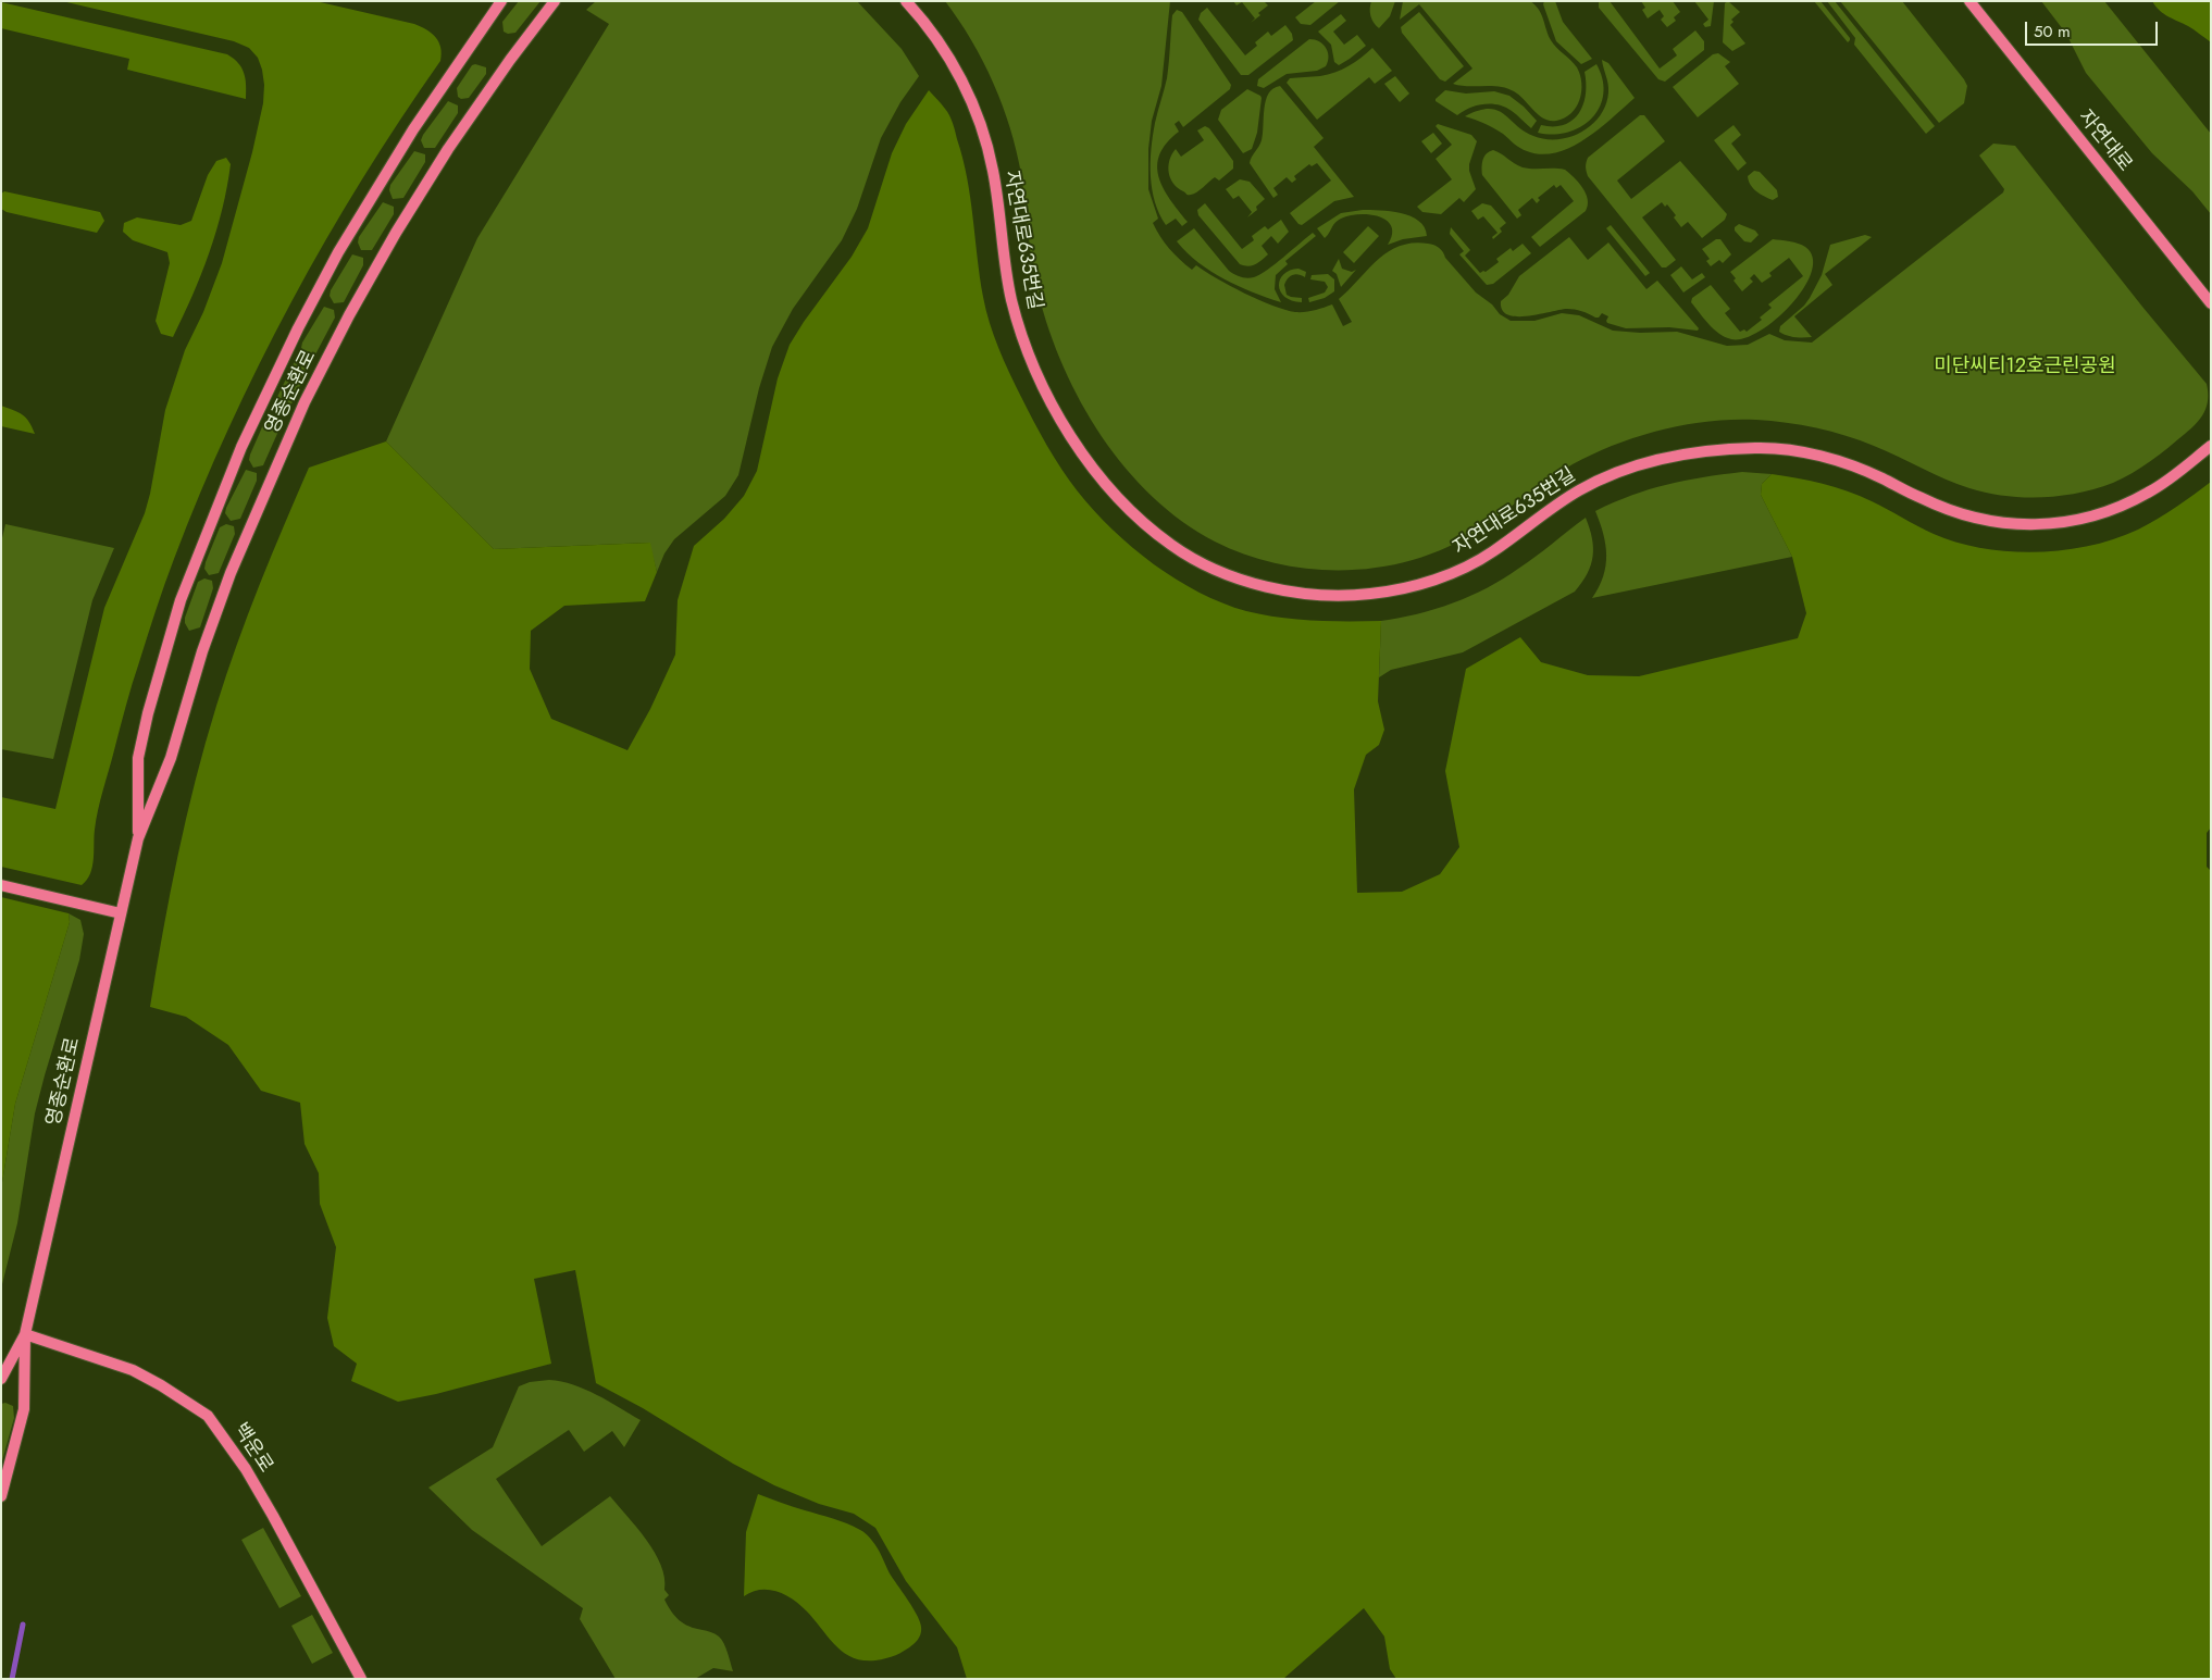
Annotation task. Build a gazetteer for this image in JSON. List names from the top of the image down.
{
  "streets": {
    "main road": [
      "자연대로",
      "자연대로635번길",
      "영종순환로",
      "백운로"
    ]
  },
  "crossings": [
    ["영종순환로", "백운로"]
  ],
  "parks": ["미단씨티12호근린공원"],
  "scale_bar": "50 m"
}
